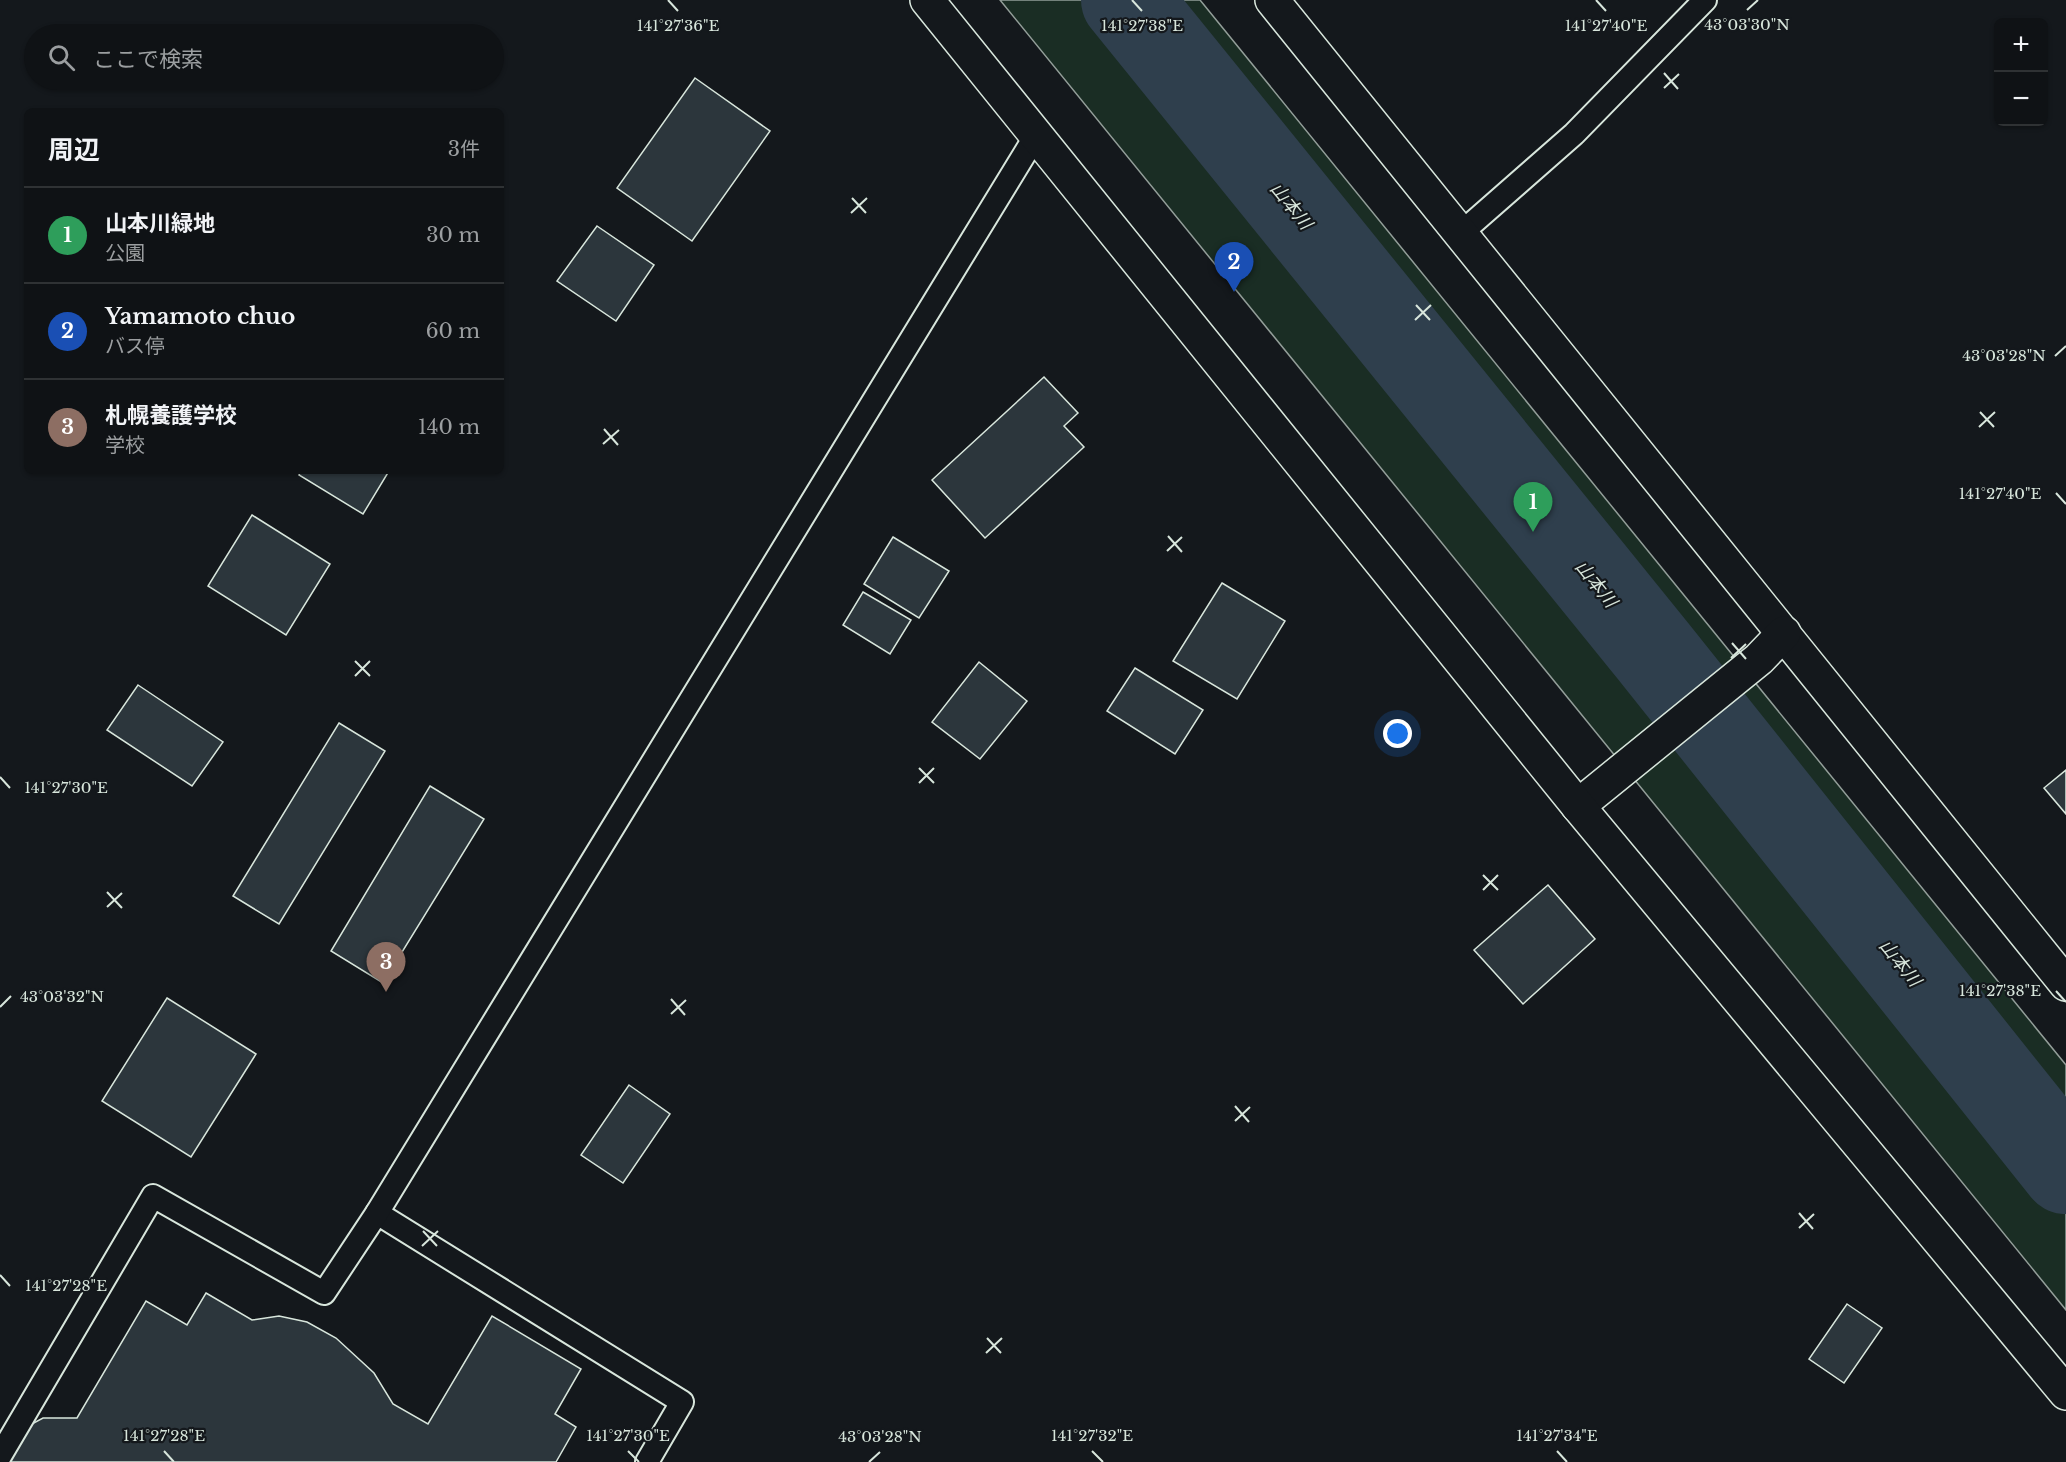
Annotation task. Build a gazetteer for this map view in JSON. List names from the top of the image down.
{
  "water": ["山本川"],
  "page": {
    "map_buttons": ["+", "−"],
    "search": "ここで検索",
    "heading": ["周辺", "3件"],
    "list": [
      {
        "mark": "1",
        "name": "山本川緑地",
        "note": "公園",
        "value": "30 m"
      },
      {
        "mark": "2",
        "name": "Yamamoto chuo",
        "note": "バス停",
        "value": "60 m"
      },
      {
        "mark": "3",
        "name": "札幌養護学校",
        "note": "学校",
        "value": "140 m"
      }
    ],
    "pins": ["2", "1", "3"]
  },
  "coordinates": [
    "43°03'30\"N",
    "141°27'36\"E",
    "141°27'38\"E",
    "141°27'40\"E",
    "43°03'28\"N",
    "141°27'30\"E",
    "43°03'32\"N",
    "141°27'28\"E",
    "141°27'32\"E",
    "141°27'34\"E"
  ]
}
